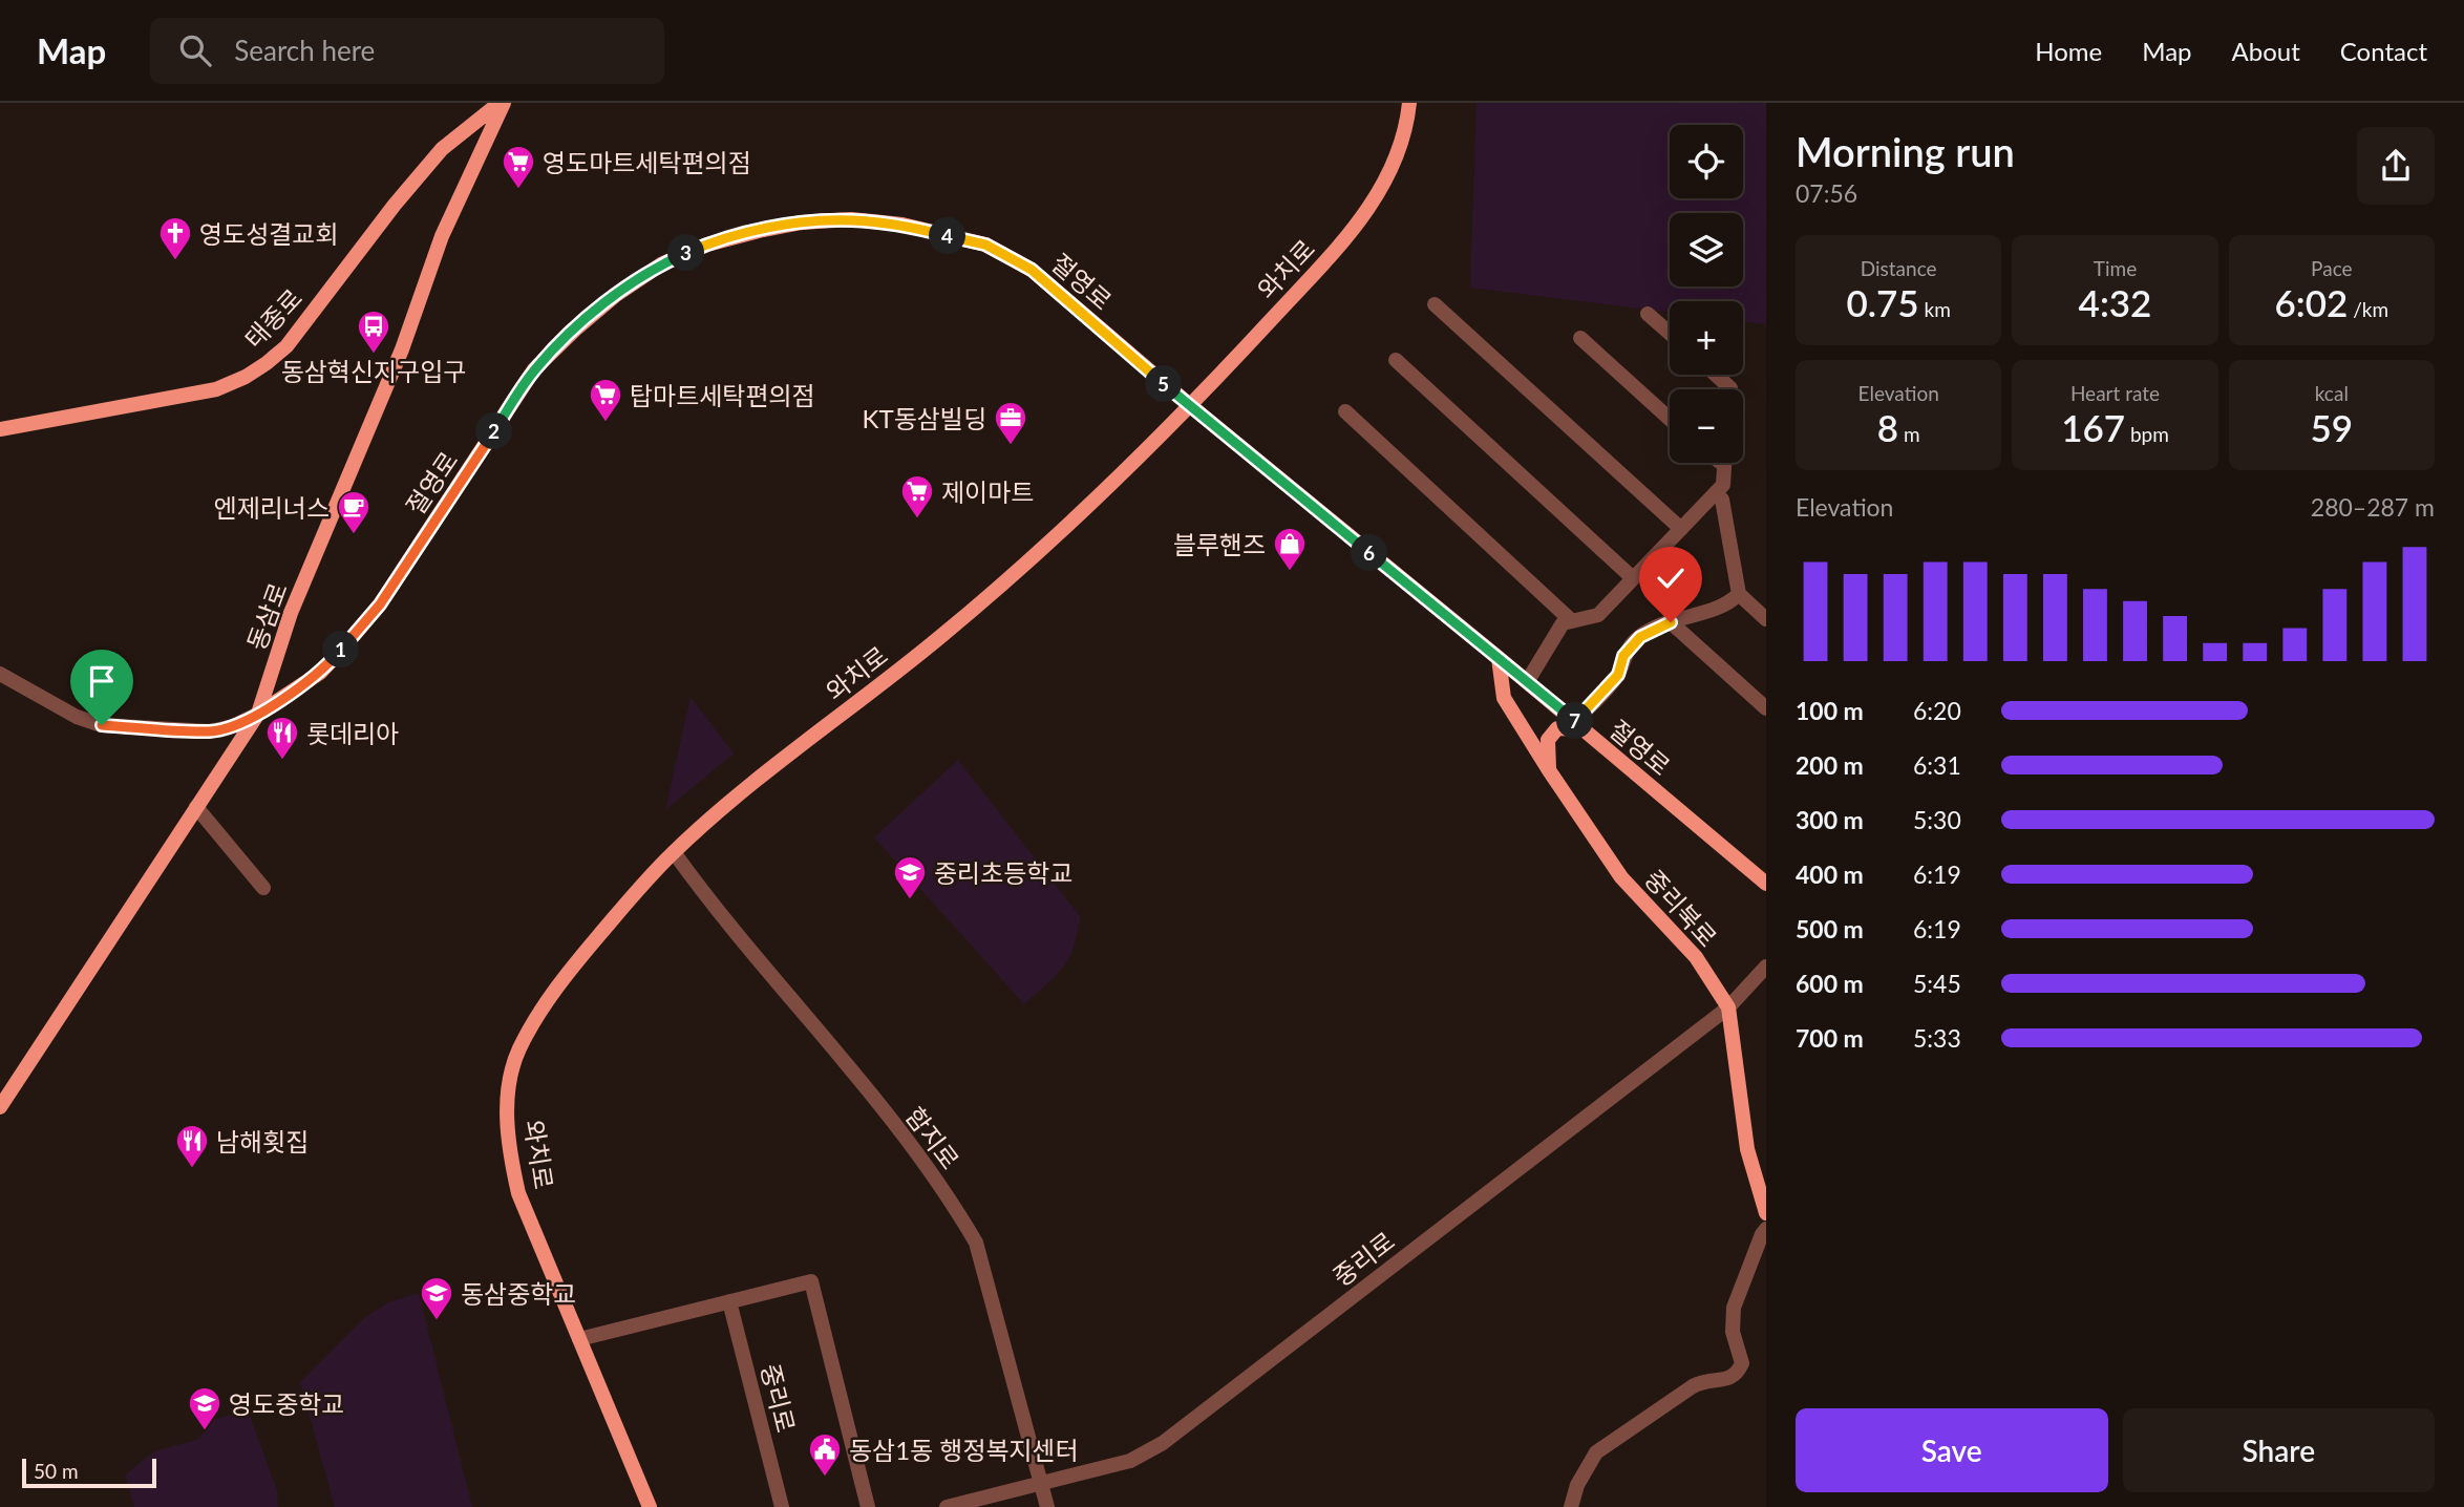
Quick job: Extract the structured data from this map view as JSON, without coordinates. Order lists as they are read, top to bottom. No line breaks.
{"streets":{"main road":["와치로","절영로","태종로","동삼로","중리북로"],"street":["함지로","중리로"]},"crossings":[["와치로","절영로"],["와치로","함지로"],["절영로","동삼로"],["절영로","중리북로"],["태종로","동삼로"],["중리북로","중리로"],["함지로","중리로"]],"places":{"supermarket":["영도마트세탁편의점","탑마트세탁편의점","제이마트"],"church":["영도성결교회"],"bus stop":["동삼혁신지구입구"],"office":["KT동삼빌딩"],"cafe":["엔제리너스"],"shop":["블루핸즈"],"restaurant":["롯데리아","남해횟집"],"school or university":["중리초등학교","동삼중학교","영도중학교"],"public building":["동삼1동 행정복지센터"]},"scale_bar":"50 m","page":{"header":"Map","search":"Search here","nav":["Home","Map","About","Contact"],"heading":["Morning run","07:56"],"map_buttons":["+","−"],"pins":["4","3","5","2","6","1","7"],"stats":[["Distance","0.75 km"],["Time","4:32"],["Pace","6:02 /km"],["Elevation","8 m"],["Heart rate","167 bpm"],["kcal","59"]],"chart":["Elevation","280–287 m"],"list":[{"name":"100 m","note":"6:20"},{"name":"200 m","note":"6:31"},{"name":"300 m","note":"5:30"},{"name":"400 m","note":"6:19"},{"name":"500 m","note":"6:19"},{"name":"600 m","note":"5:45"},{"name":"700 m","note":"5:33"}],"buttons":["Save","Share"],"scale":"50 m"}}
